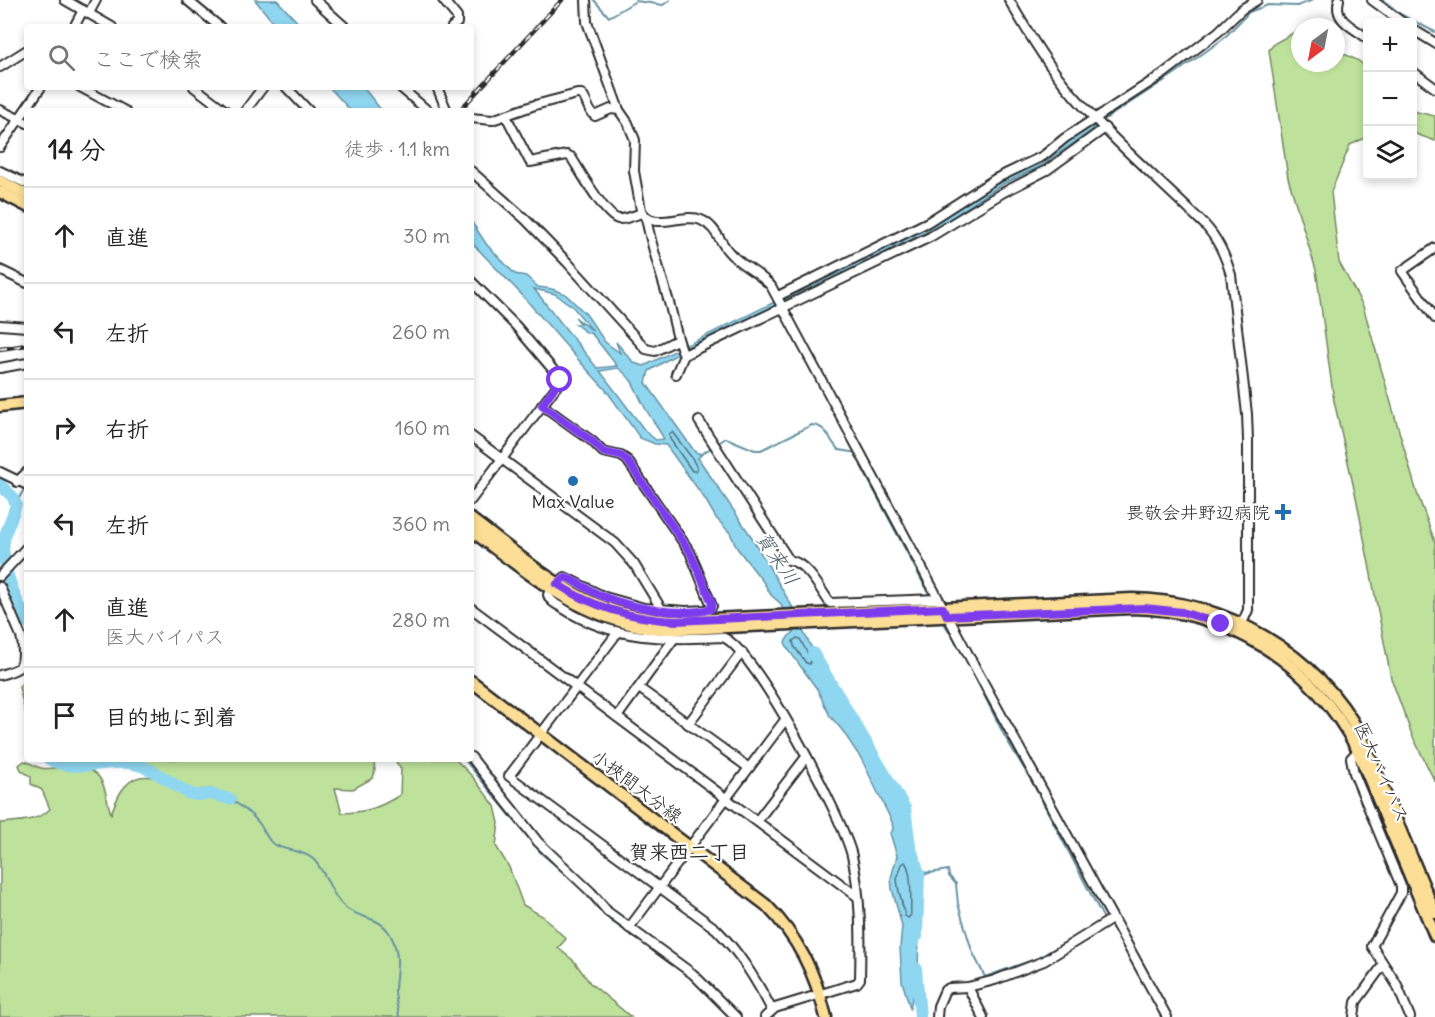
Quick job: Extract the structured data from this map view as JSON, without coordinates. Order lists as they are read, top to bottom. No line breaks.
{"streets":{"main road":["医大バイパス","小挾間大分線"]},"districts":["賀来西二丁目"],"water":["賀来川"],"places":{"other":["Max Value"],"health":["畏敬会井野辺病院"]},"north":"bottom left","page":{"map_buttons":["+","−"],"search":"ここで検索","heading":["14 分","徒歩 · 1.1 km"],"list":[["直進","30 m"],["左折","260 m"],["右折","160 m"],["左折","360 m"],["直進","医大バイパス","280 m"],"目的地に到着"]}}
